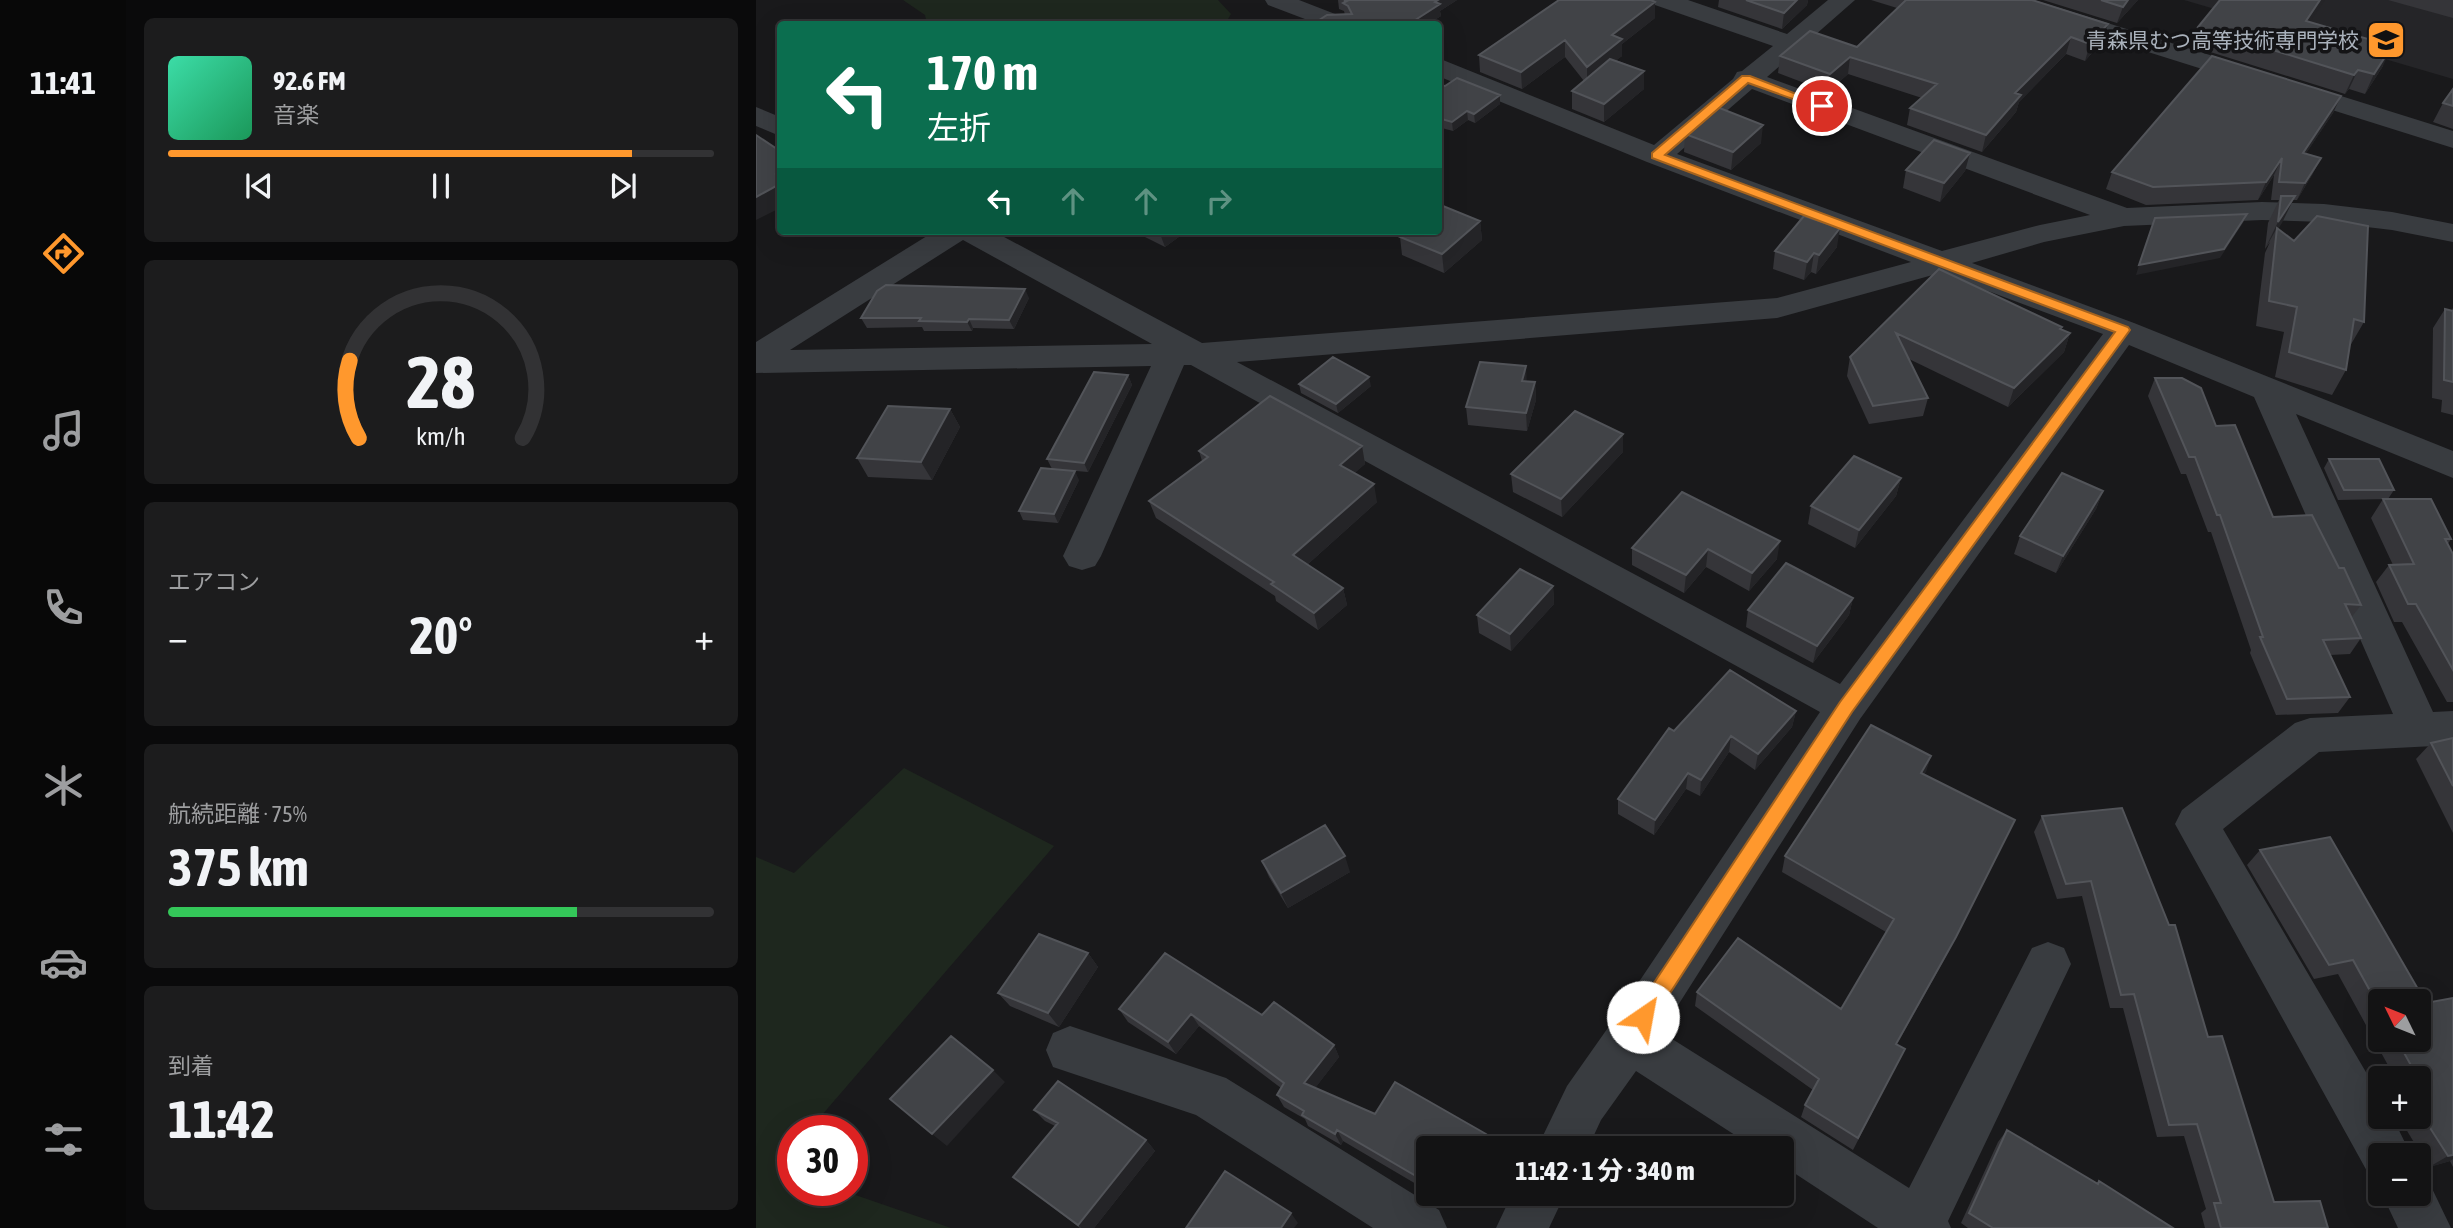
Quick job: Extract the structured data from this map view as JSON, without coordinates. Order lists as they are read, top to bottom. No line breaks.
{"places":{"school or university":["青森県むつ高等技術専門学校"]},"north":"top left","page":{"tabs":"11:41","turn":["170 m","左折"],"song":["92.6 FM","音楽"],"tile":["エアコン",["航続距離 · 75%","375 km"],["到着","11:42"]],"heat":["−","20°","+"],"map_buttons":["+","−"],"limit":"30","trip":"11:42 · 1 分 · 340 m","gauge":["28","km/h"]}}
